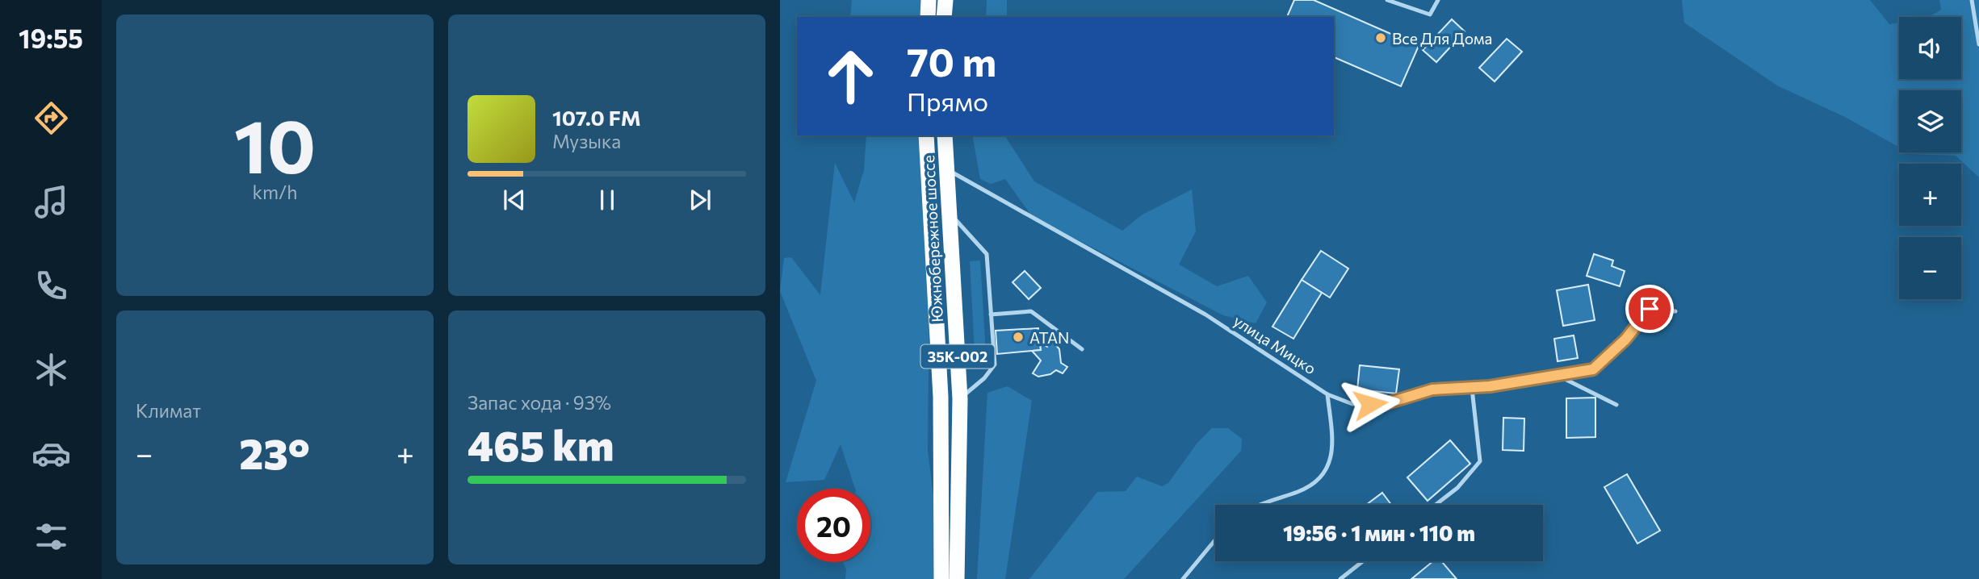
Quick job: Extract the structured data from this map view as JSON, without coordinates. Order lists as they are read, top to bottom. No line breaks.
{"streets":{"highway":["Южнобережное шоссе","35К-002"],"lane":["улица Мицко"]},"crossings":[["Южнобережное шоссе","улица Мицко"]],"places":["Все Для Дома","ATAN"],"page":{"tabs":"19:55","tile":[["10","km/h"],"Климат",["Запас хода · 93%","465 km"]],"map_buttons":["+","−"],"turn":["70 m","Прямо"],"song":["107.0 FM","Музыка"],"heat":["−","23°","+"],"limit":"20","trip":"19:56 · 1 мин · 110 m"}}
